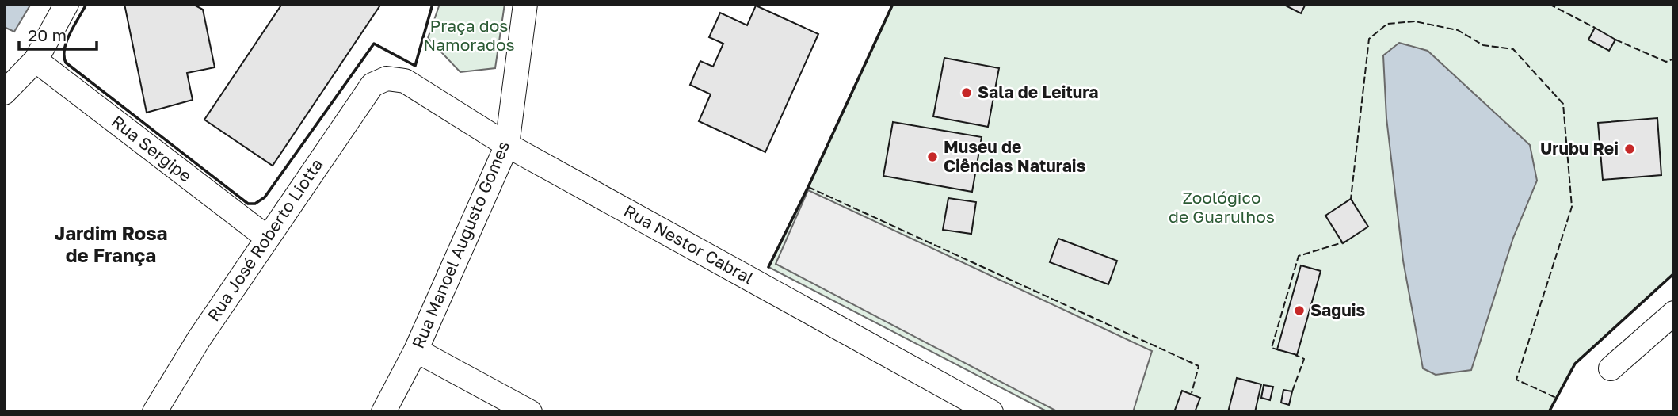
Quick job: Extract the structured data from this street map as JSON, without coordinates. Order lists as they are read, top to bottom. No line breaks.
{"streets":{"street":["Rua Sergipe","Rua José Roberto Liotta","Rua Manoel Augusto Gomes","Rua Nestor Cabral"]},"crossings":[["Rua Sergipe","Rua José Roberto Liotta"],["Rua José Roberto Liotta","Rua Nestor Cabral"],["Rua Manoel Augusto Gomes","Rua Nestor Cabral"]],"districts":["Jardim Rosa de França"],"parks":["Praça dos Namorados","Zoológico de Guarulhos"],"places":["Sala de Leitura","Urubu Rei","Museu de Ciências Naturais","Saguis"],"scale_bar":"20 m"}
